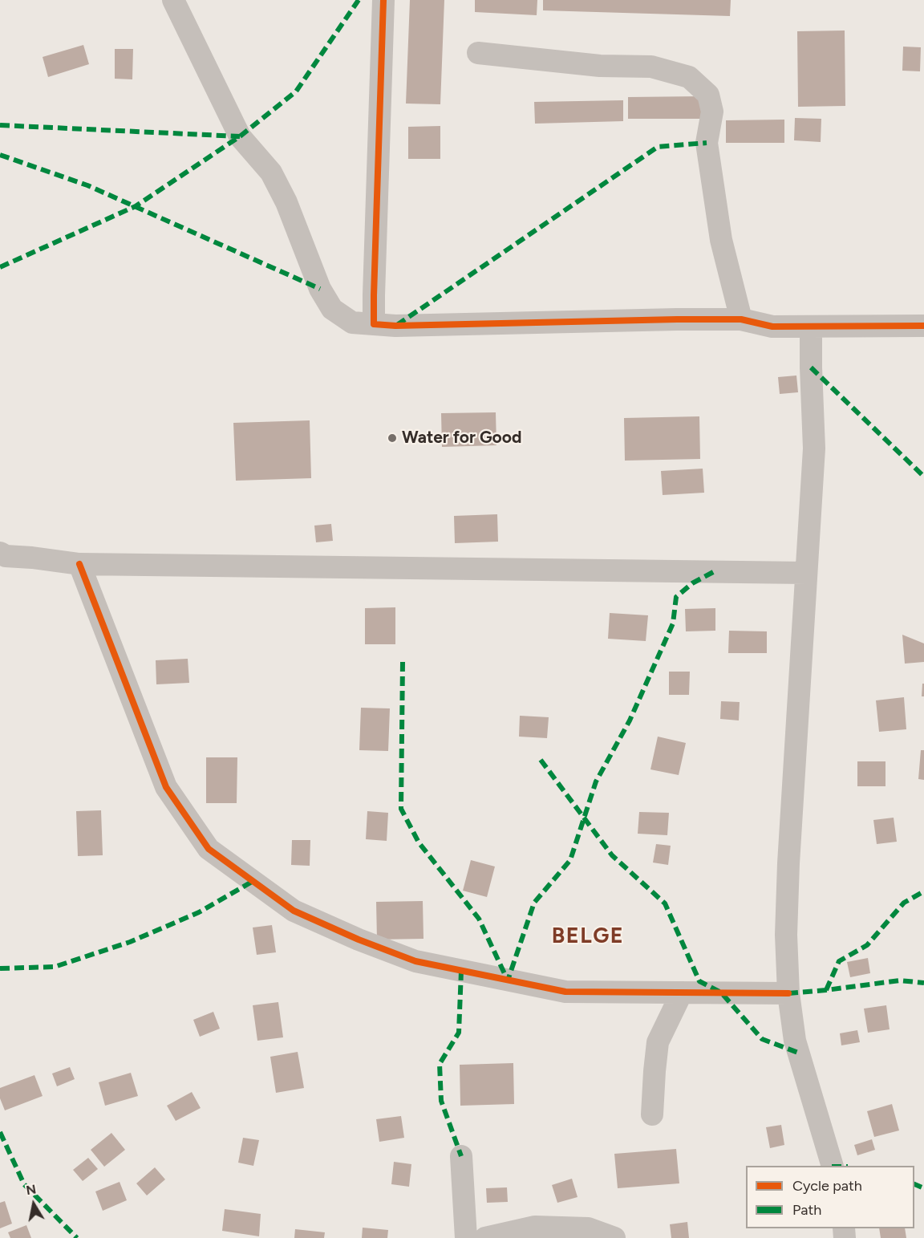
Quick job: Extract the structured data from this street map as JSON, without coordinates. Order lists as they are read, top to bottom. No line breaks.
{"districts":["BELGE"],"places":["Water for Good"],"legend":["Cycle path","Path"],"north":"top"}
